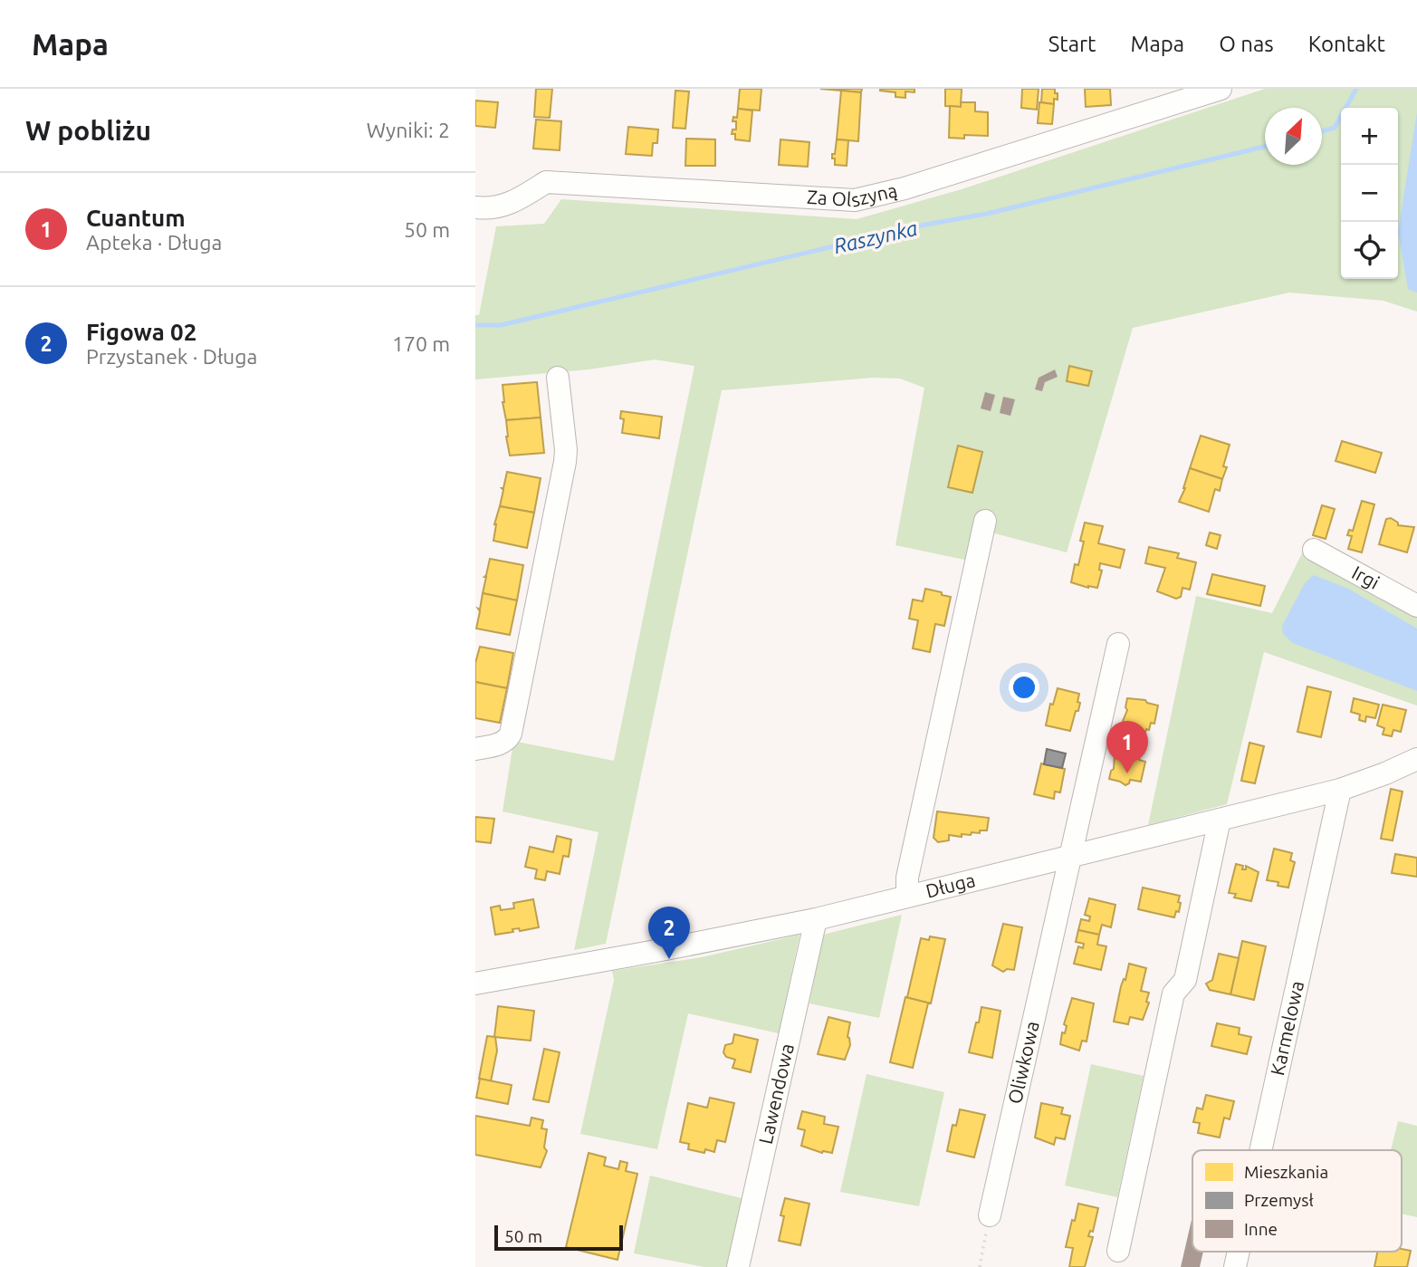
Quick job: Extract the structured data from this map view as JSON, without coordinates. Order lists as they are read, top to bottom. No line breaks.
{"streets":{"street":["Za Olszyną","Irgi","Długa","Karmelowa","Oliwkowa","Lawendowa"]},"crossings":[["Długa","Karmelowa"],["Długa","Oliwkowa"],["Długa","Lawendowa"]],"water":["Raszynka"],"legend":["Mieszkania","Przemysł","Inne"],"scale_bar":"50 m","north":"top right","page":{"header":"Mapa","nav":["Start","Mapa","O nas","Kontakt"],"heading":["W pobliżu","Wyniki: 2"],"map_buttons":["+","−"],"list":[{"mark":"1","name":"Cuantum","note":"Apteka · Długa","value":"50 m"},{"mark":"2","name":"Figowa 02","note":"Przystanek · Długa","value":"170 m"}],"pins":["1","2"],"scale":"50 m"}}
